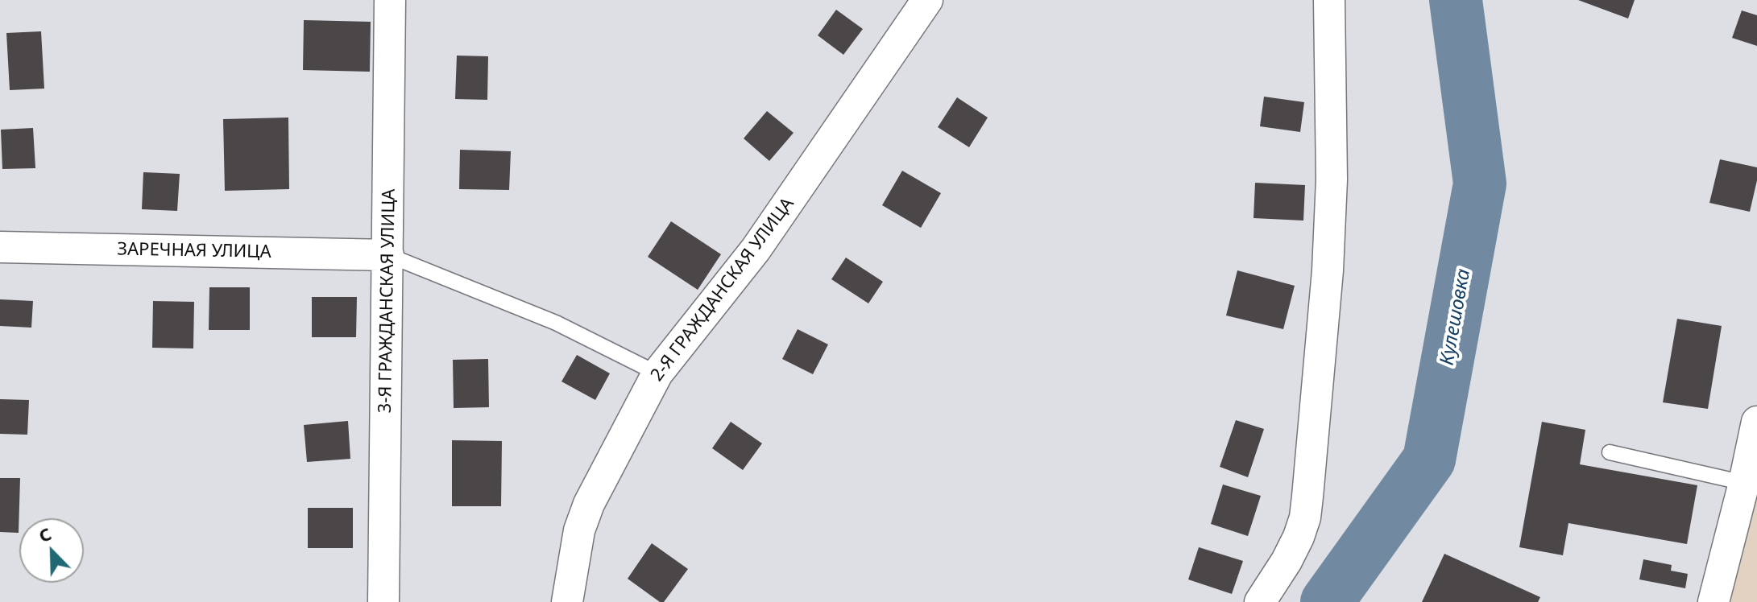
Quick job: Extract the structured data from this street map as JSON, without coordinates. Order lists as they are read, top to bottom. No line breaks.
{"streets":{"street":["ЗАРЕЧНАЯ УЛИЦА","2-Я ГРАЖДАНСКАЯ УЛИЦА","3-Я ГРАЖДАНСКАЯ УЛИЦА"]},"crossings":[["ЗАРЕЧНАЯ УЛИЦА","3-Я ГРАЖДАНСКАЯ УЛИЦА"]],"water":["Кулешовка"],"north":"top left"}
